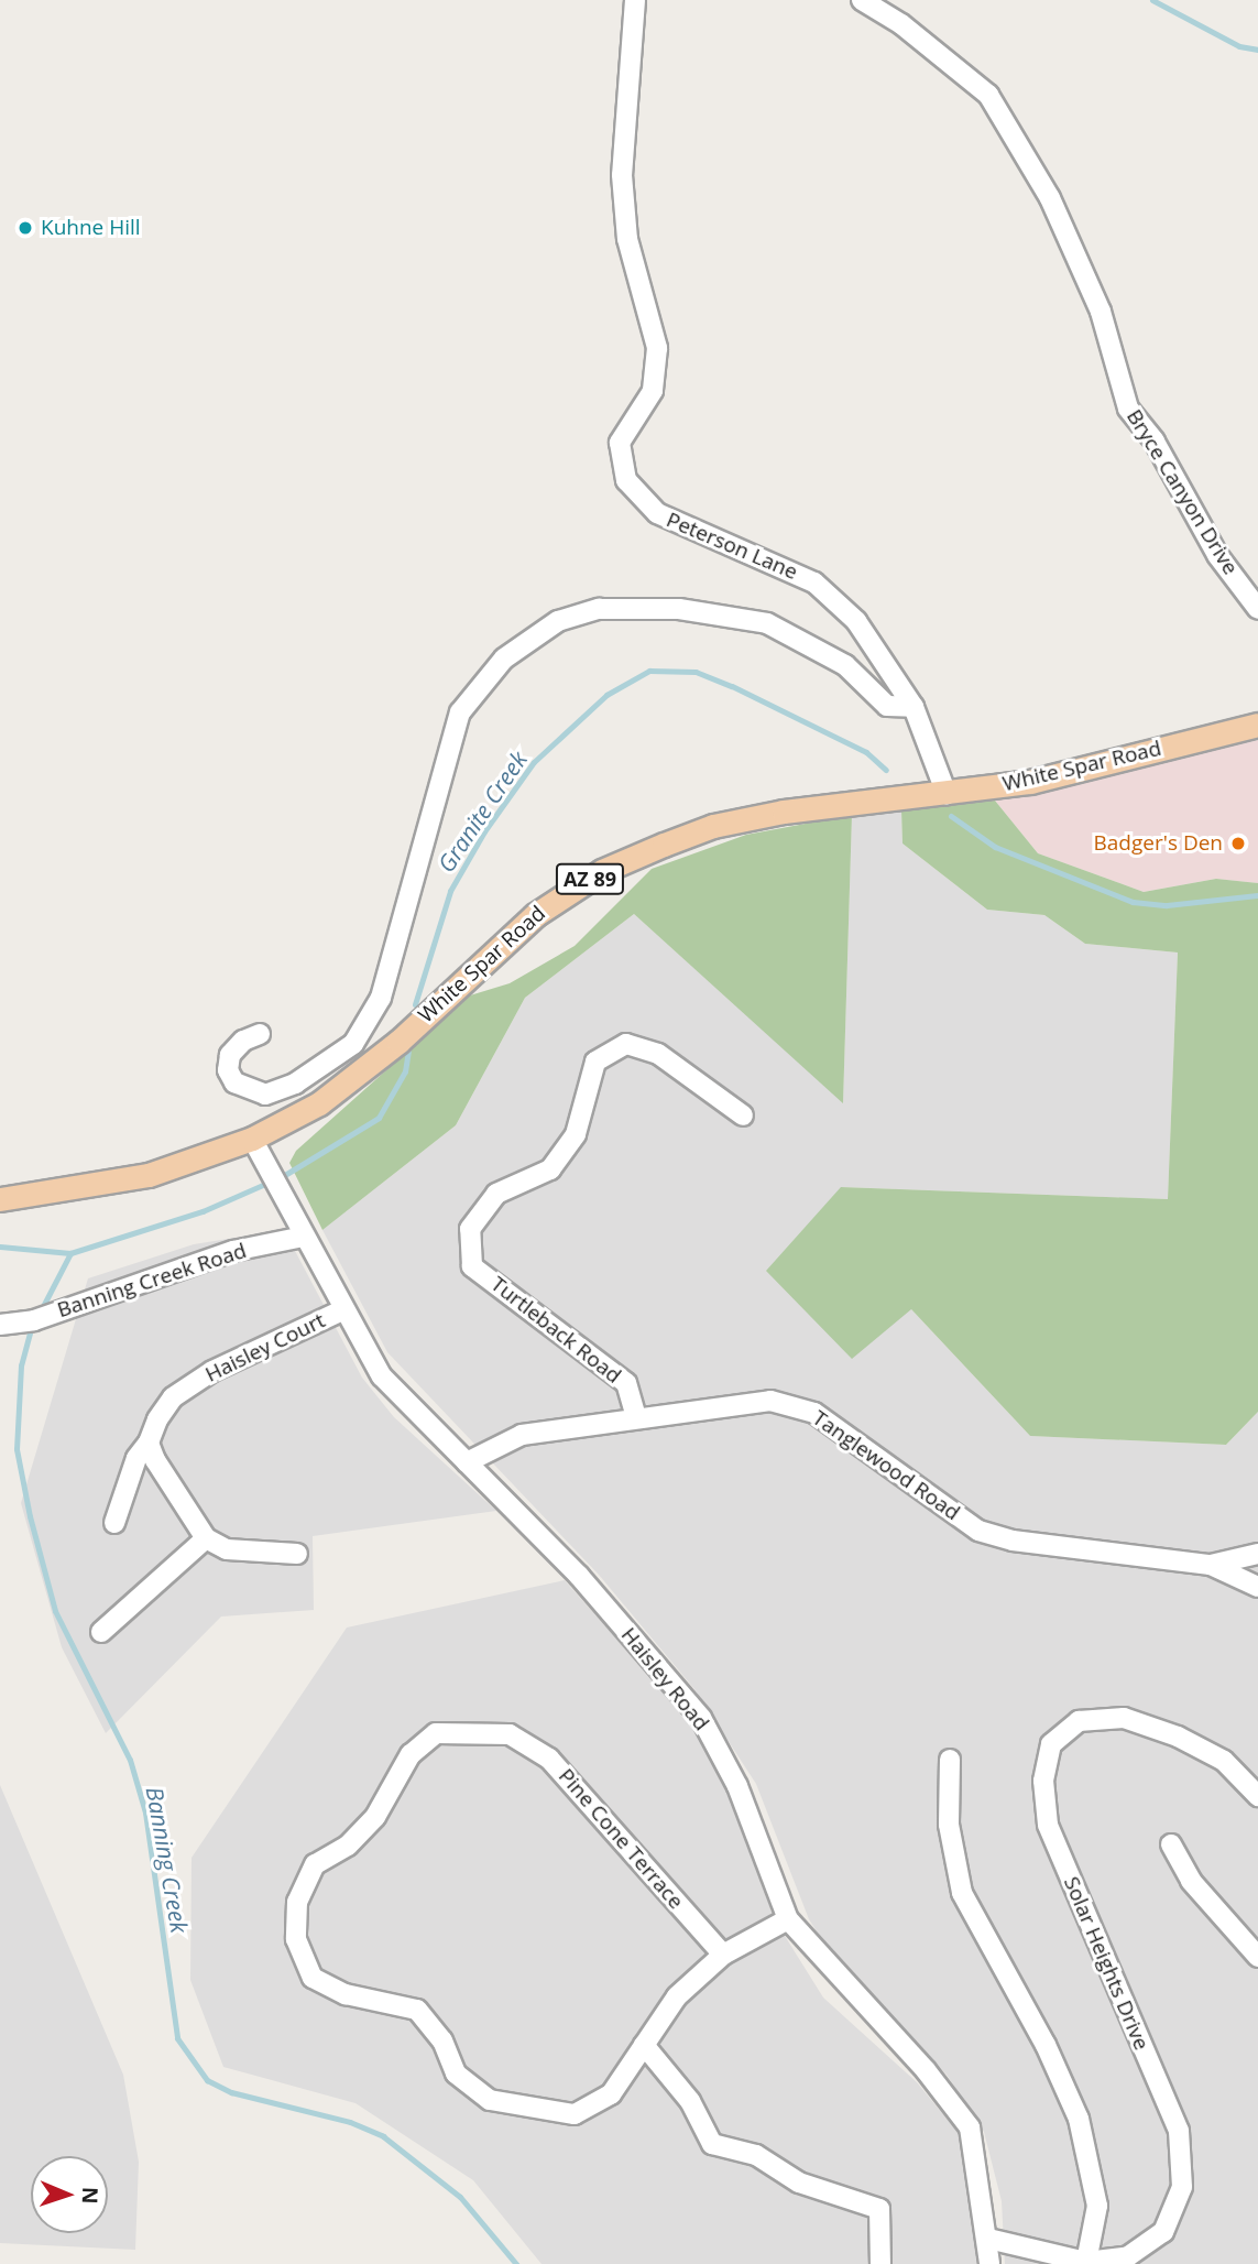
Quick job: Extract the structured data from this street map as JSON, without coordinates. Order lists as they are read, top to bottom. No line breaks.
{"streets":{"main road":["White Spar Road","AZ 89"],"street":["Bryce Canyon Drive","Peterson Lane","Banning Creek Road","Turtleback Road","Haisley Court","Tanglewood Road","Haisley Road","Pine Cone Terrace","Solar Heights Drive"]},"crossings":[["Peterson Lane","White Spar Road"],["White Spar Road","Haisley Road"],["Banning Creek Road","Haisley Road"],["Turtleback Road","Tanglewood Road"],["Haisley Court","Haisley Road"],["Tanglewood Road","Haisley Road"],["Haisley Road","Solar Heights Drive"]],"water":["Granite Creek","Banning Creek"],"places":["Kuhne Hill","Badger's Den"],"north":"right"}
